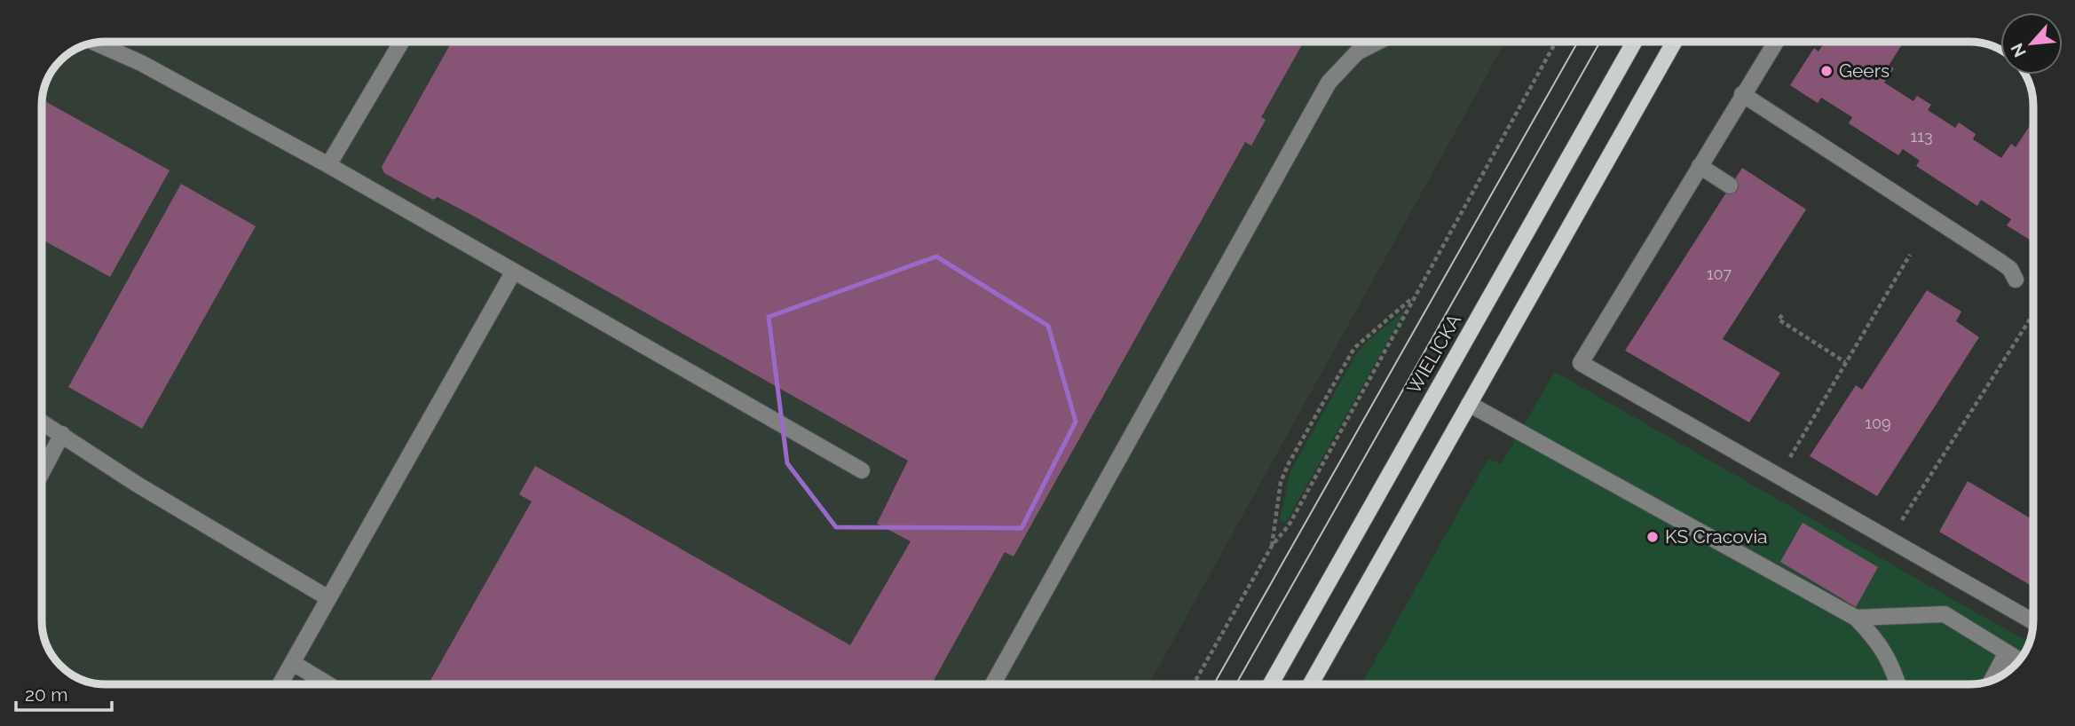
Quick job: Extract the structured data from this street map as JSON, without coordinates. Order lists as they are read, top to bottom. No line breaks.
{"streets":{"main road":["WIELICKA"]},"places":["Geers","KS Cracovia"],"house_numbers":["113","107","109"],"scale_bar":"20 m","north":"bottom left"}
